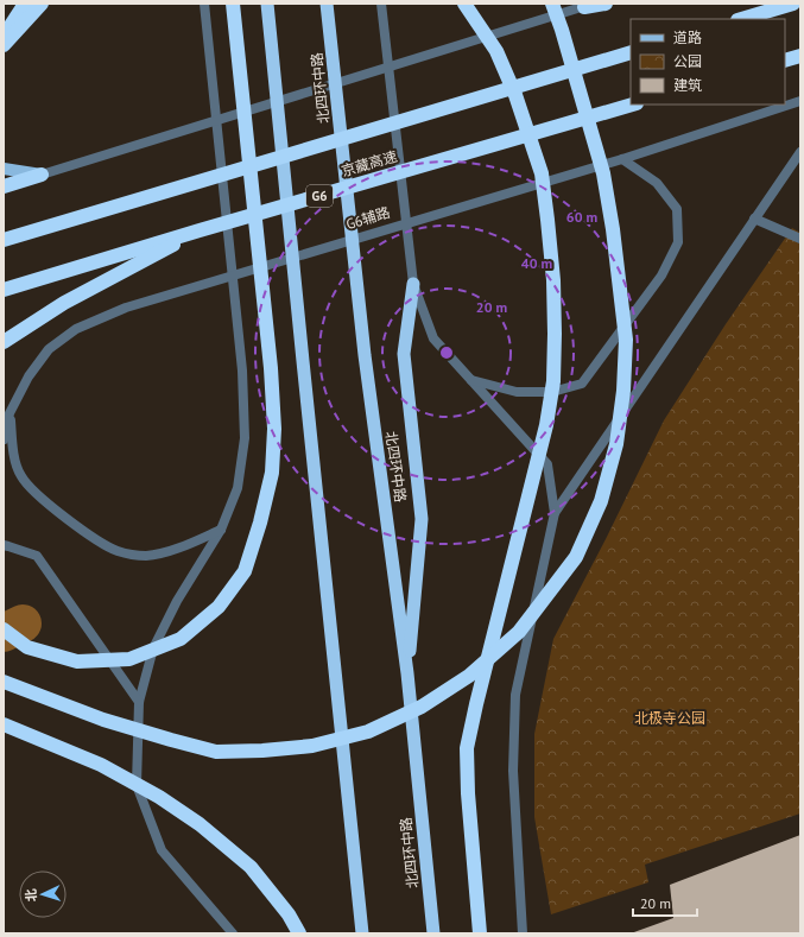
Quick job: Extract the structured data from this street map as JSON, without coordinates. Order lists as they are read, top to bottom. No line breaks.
{"streets":{"highway":["北四环中路","京藏高速","G6"],"street":["G6辅路"]},"parks":["北极寺公园"],"legend":["道路","公园","建筑"],"scale_bar":"20 m","north":"left","rings":["60 m","40 m","20 m"]}
